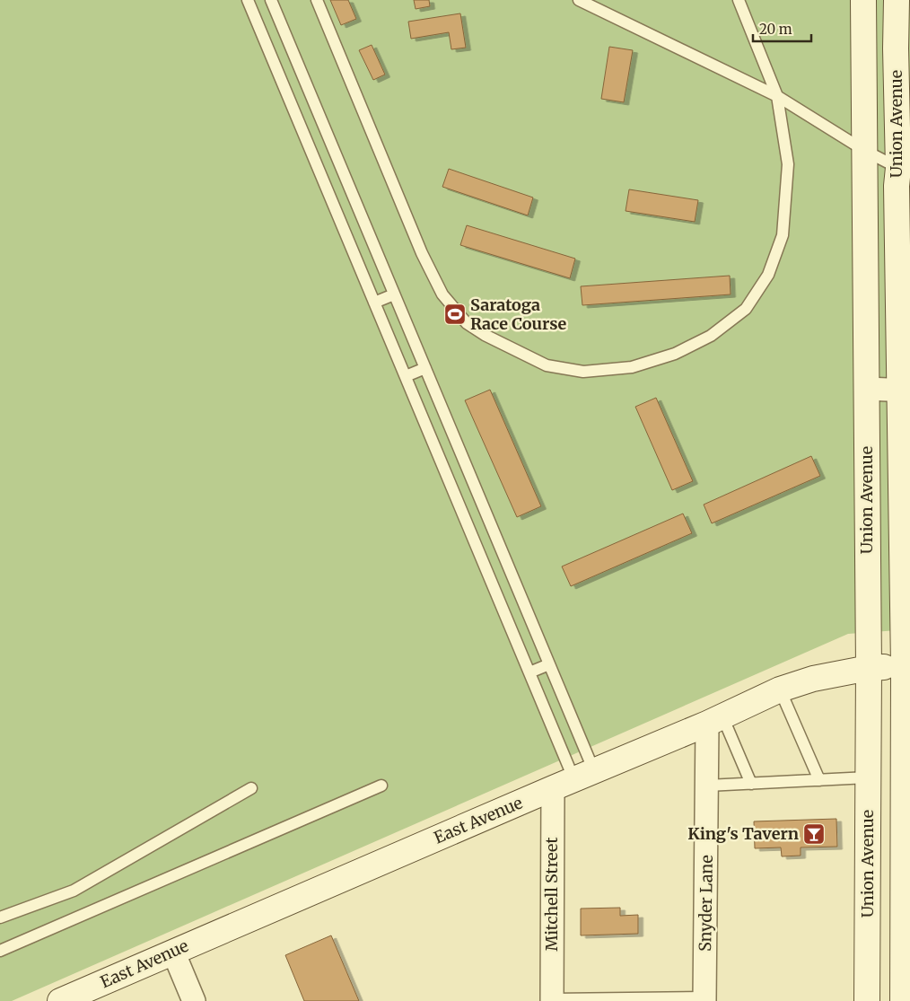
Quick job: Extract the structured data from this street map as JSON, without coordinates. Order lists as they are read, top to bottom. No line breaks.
{"streets":{"main road":["Union Avenue","East Avenue"],"street":["Mitchell Street","Snyder Lane"]},"crossings":[["Union Avenue","East Avenue"],["East Avenue","Mitchell Street"],["East Avenue","Snyder Lane"]],"places":{"sports":["Saratoga Race Course"],"bar":["King's Tavern"]},"scale_bar":"20 m"}
